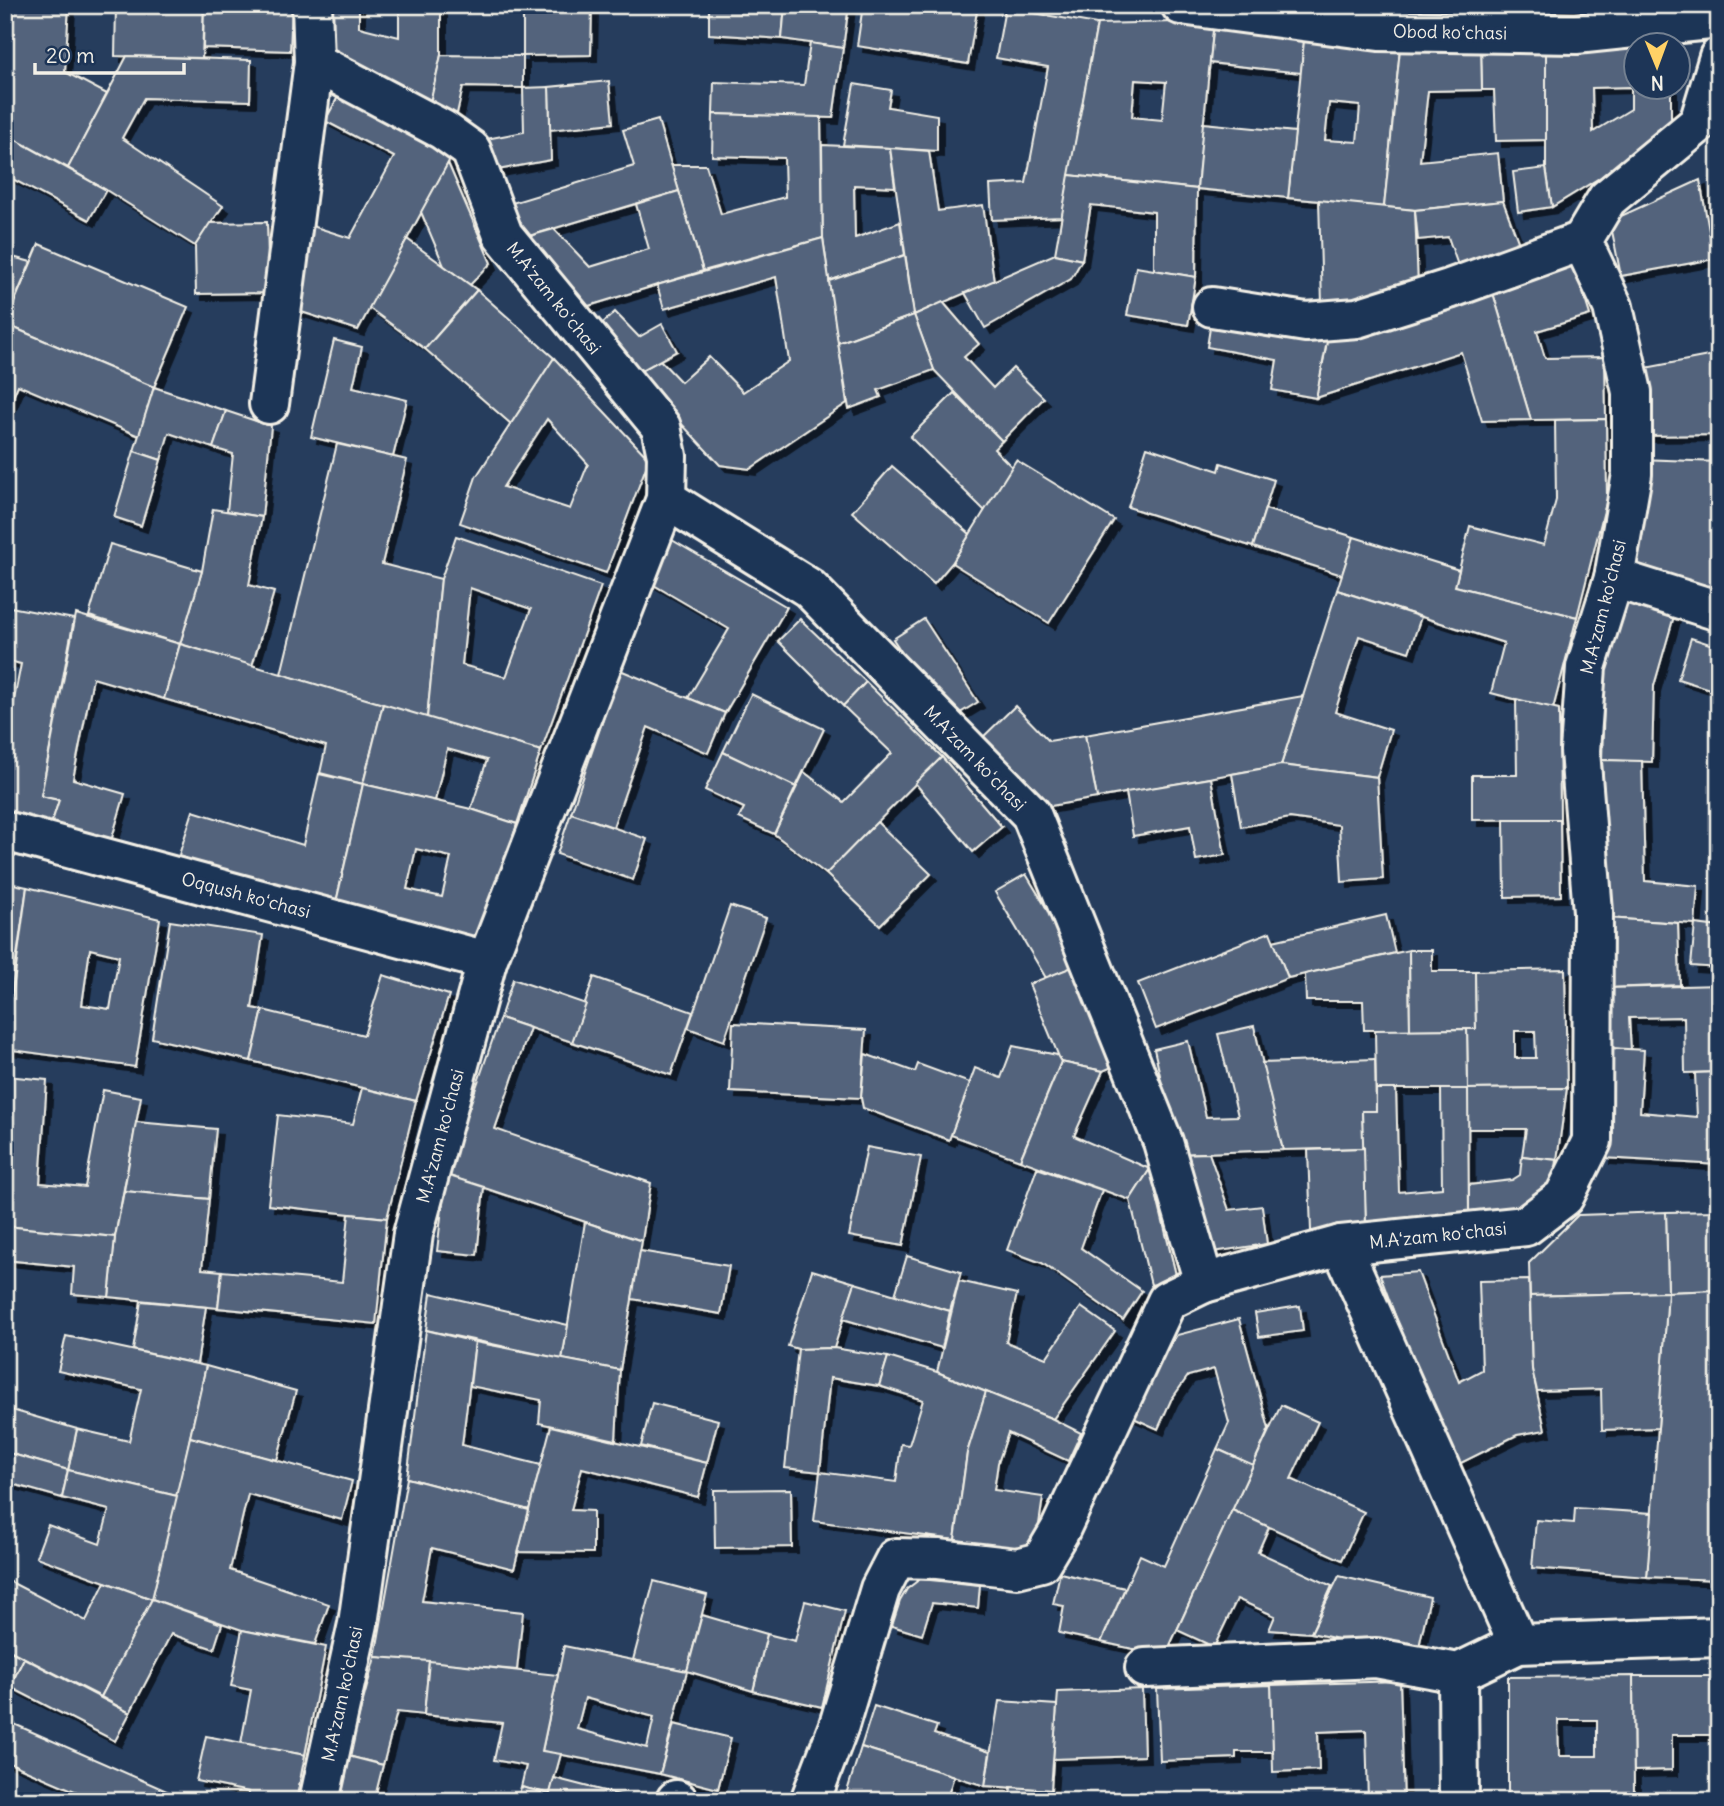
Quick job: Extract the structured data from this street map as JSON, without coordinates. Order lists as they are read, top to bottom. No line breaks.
{"streets":{"street":["Obod koʻchasi","M.Aʻzam koʻchasi","Oqqush koʻchasi"]},"crossings":[["M.Aʻzam koʻchasi","Oqqush koʻchasi"]],"scale_bar":"20 m","north":"bottom"}
